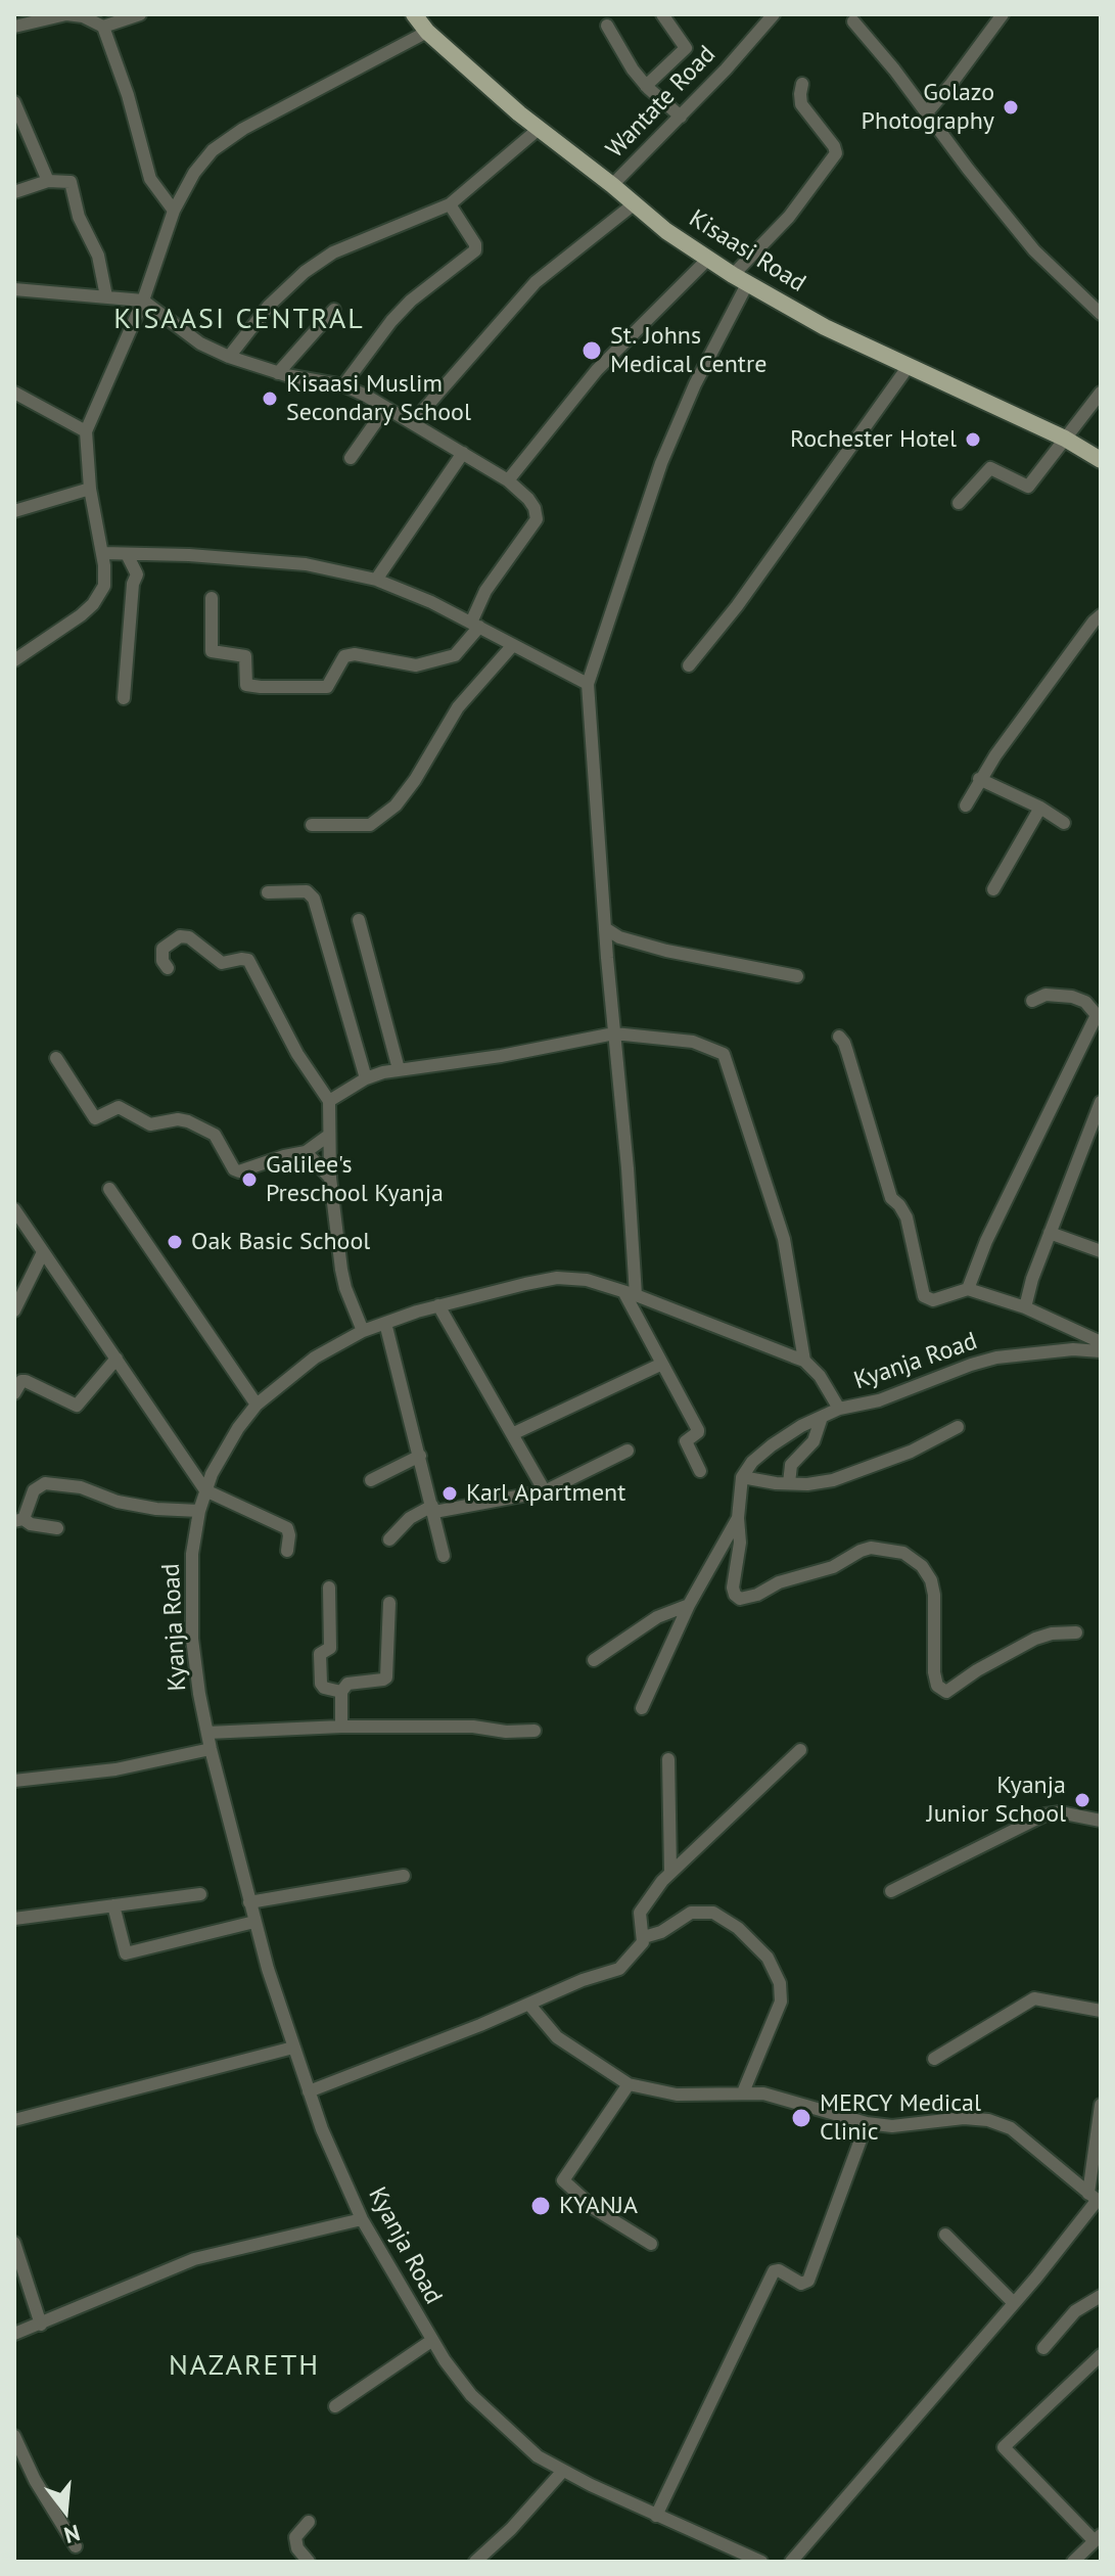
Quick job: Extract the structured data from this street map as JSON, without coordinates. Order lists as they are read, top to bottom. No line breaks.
{"streets":{"main road":["Kisaasi Road"],"street":["Wantate Road","Kyanja Road"]},"crossings":[["Wantate Road","Kisaasi Road"]],"districts":["KISAASI CENTRAL","NAZARETH"],"places":["Golazo Photography","St. Johns Medical Centre","Kisaasi Muslim Secondary School","Rochester Hotel","Galilee's Preschool Kyanja","Oak Basic School","Karl Apartment","Kyanja Junior School","MERCY Medical Clinic","KYANJA"],"north":"bottom"}
